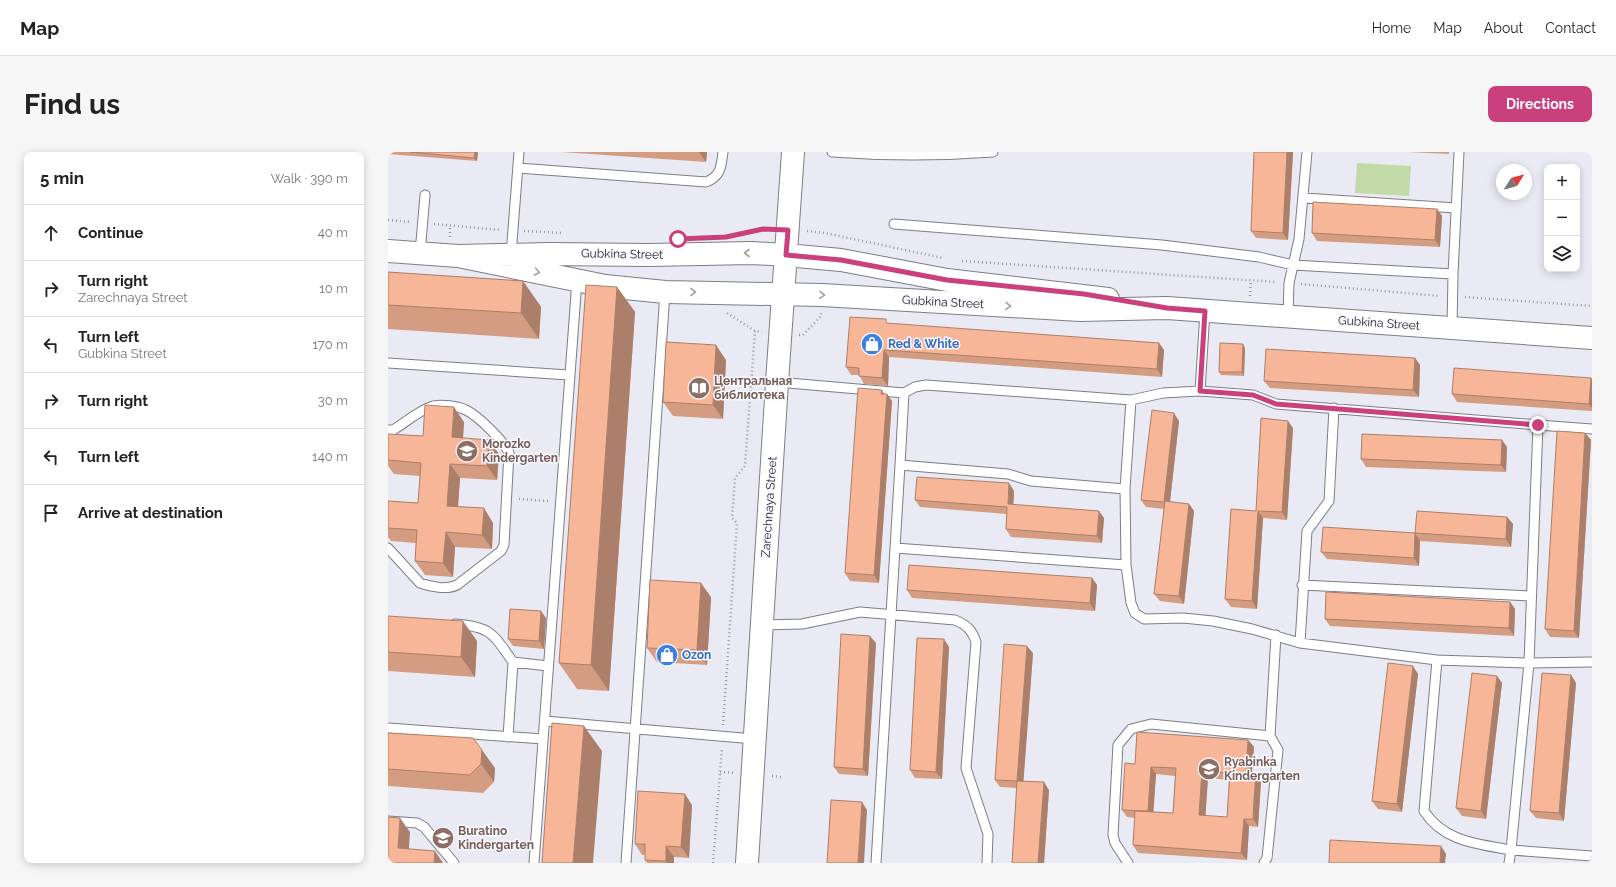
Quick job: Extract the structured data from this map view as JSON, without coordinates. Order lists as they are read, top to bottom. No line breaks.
{"streets":{"main road":["Gubkina Street","Zarechnaya Street"]},"crossings":[["Gubkina Street","Zarechnaya Street"]],"places":{"shop":["Red & White","Ozon"],"library":["Центральная библиотека"],"school or university":["Morozko Kindergarten","Ryabinka Kindergarten","Buratino Kindergarten"]},"north":"top right","page":{"header":"Map","nav":["Home","Map","About","Contact"],"buttons":"Directions","title":"Find us","heading":["5 min","Walk · 390 m"],"map_buttons":["+","−"],"list":[["Continue","40 m"],["Turn right","Zarechnaya Street","10 m"],["Turn left","Gubkina Street","170 m"],["Turn right","30 m"],["Turn left","140 m"],"Arrive at destination"]}}
